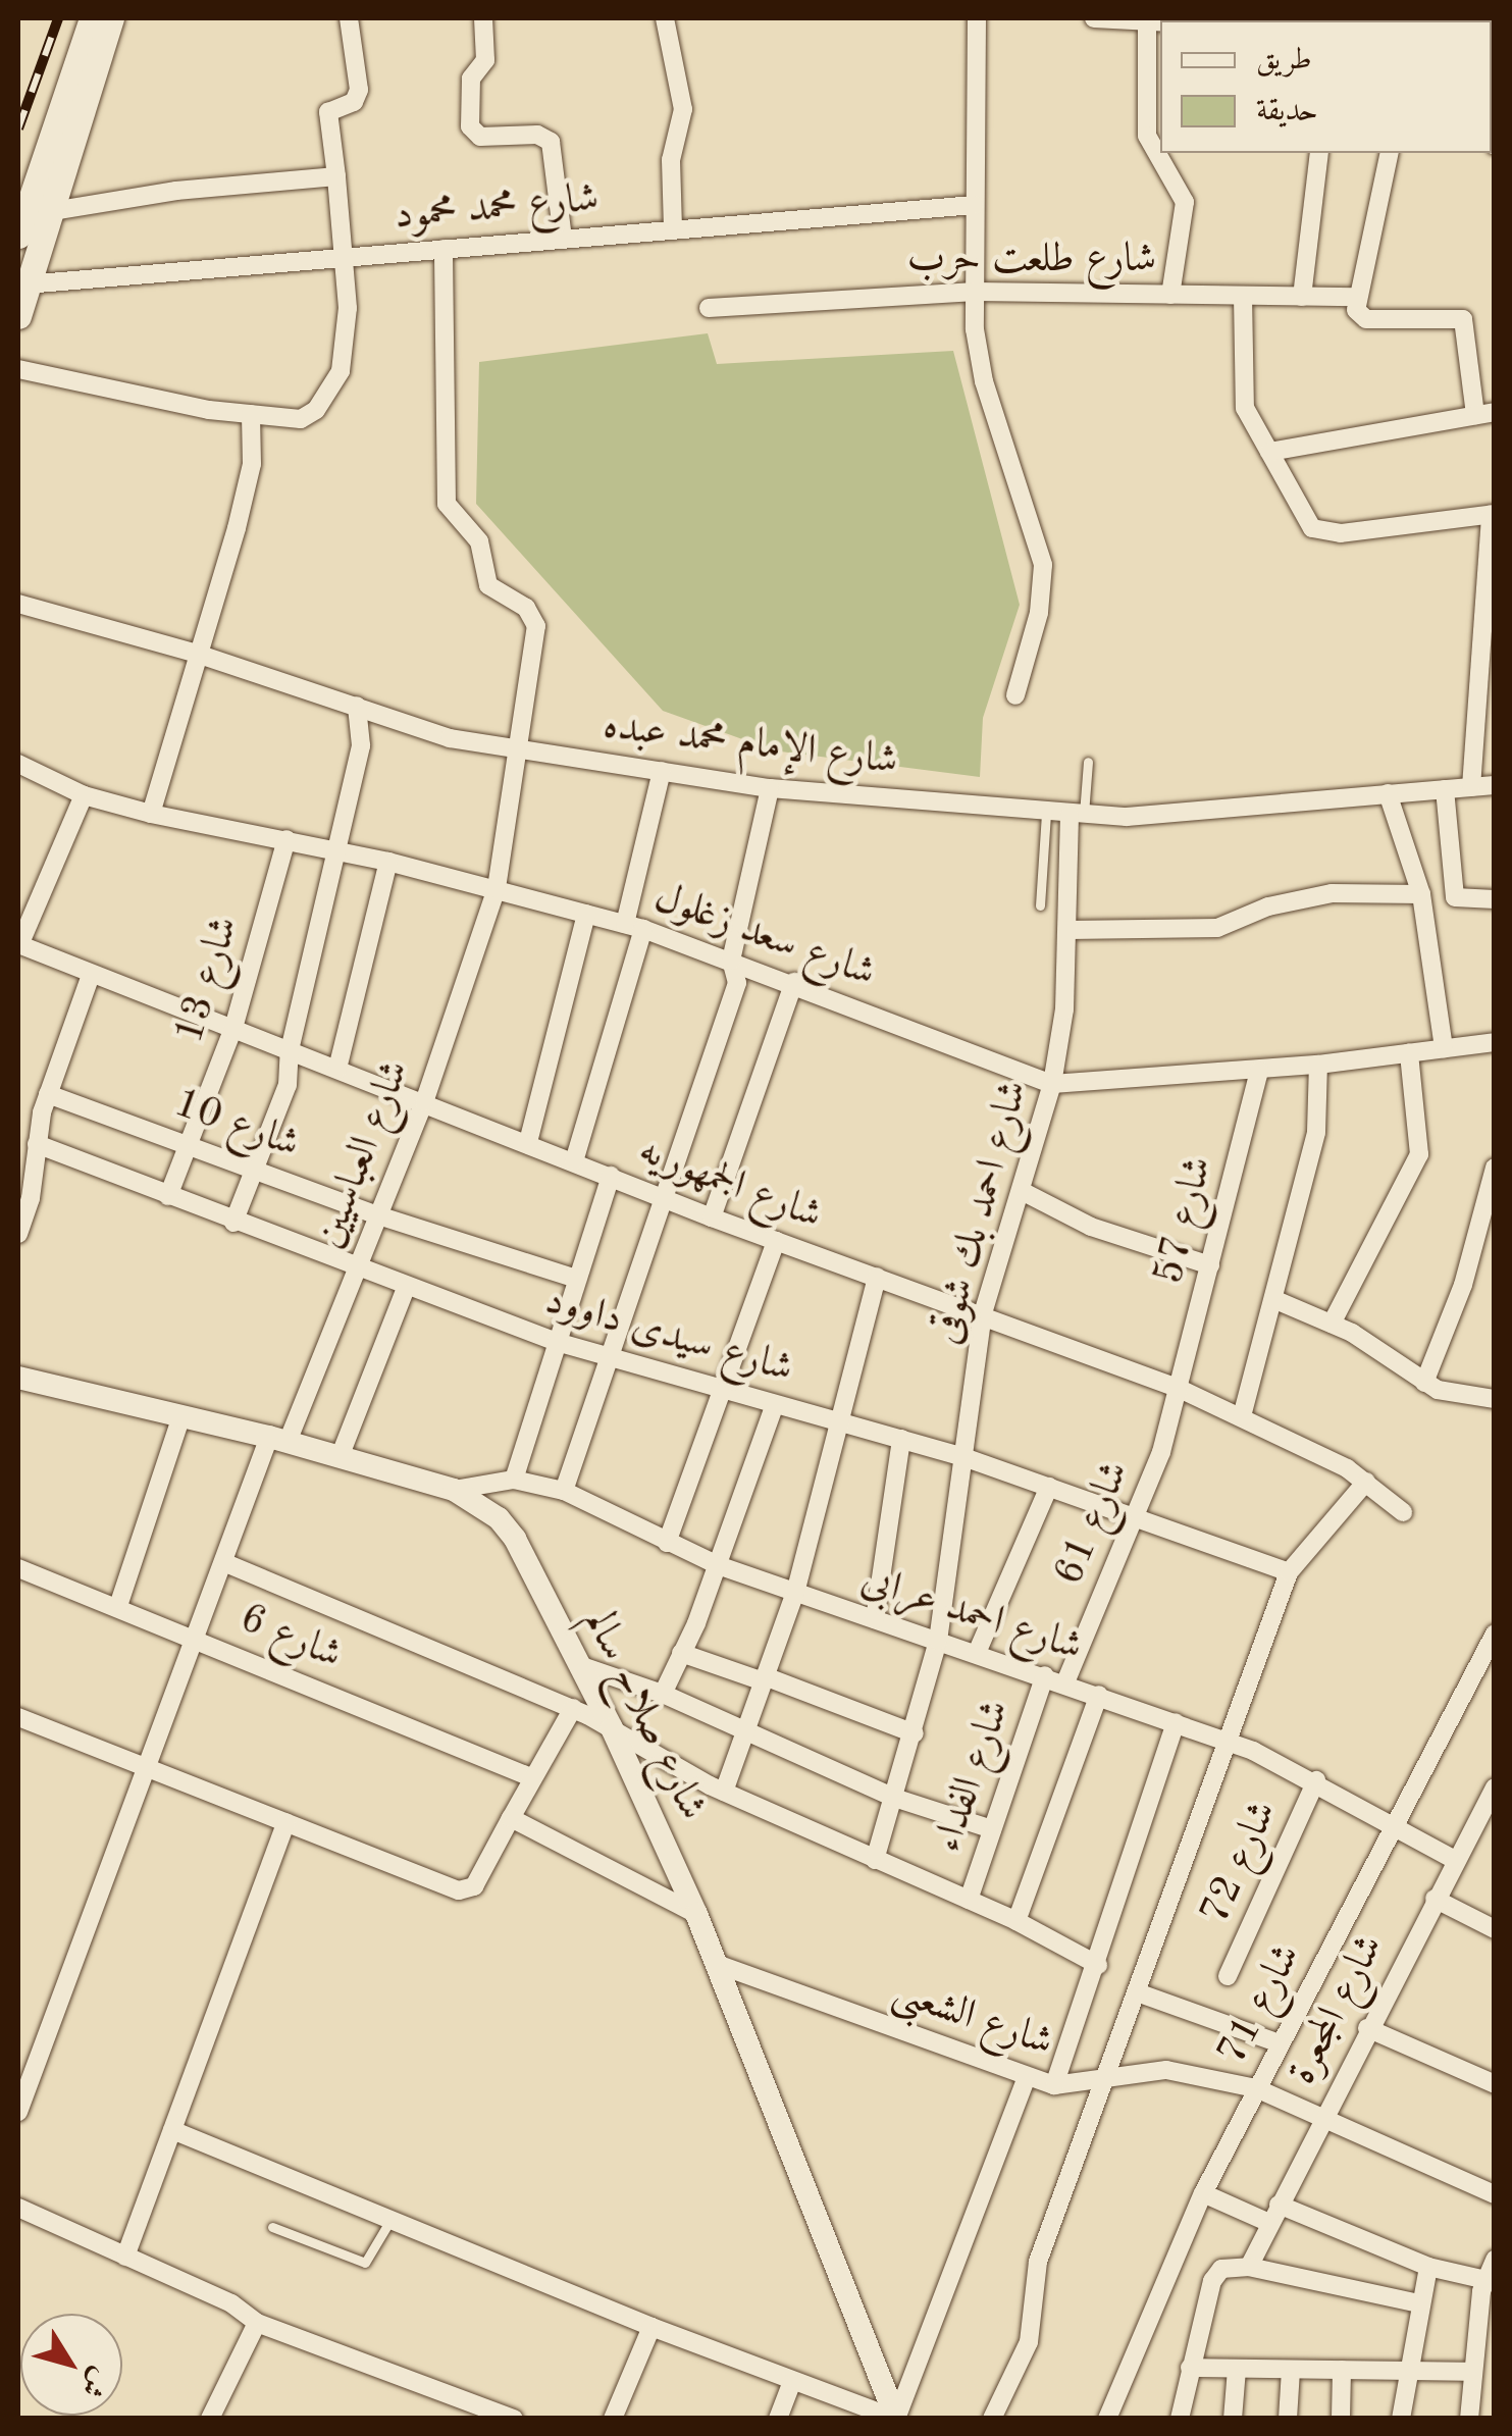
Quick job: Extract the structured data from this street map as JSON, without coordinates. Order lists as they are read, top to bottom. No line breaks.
{"streets":{"street":["شارع محمد محمود","شارع طلعت حرب","شارع الإمام محمد عبده","شارع سعد زغلول","شارع 13","شارع 10","شارع العباسيين","شارع الجمهوريه","شارع احمد بك شوقى","شارع 57","شارع سيدى داوود","شارع 61","شارع احمد عرابى","شارع 6","شارع صلاح سالم","شارع الفداء","شارع 72","شارع 71","شارع المجعرة","شارع الشعبى"]},"crossings":[["شارع محمد محمود","شارع العباسيين"],["شارع الإمام محمد عبده","شارع العباسيين"],["شارع الإمام محمد عبده","شارع احمد بك شوقى"],["شارع سعد زغلول","شارع 13"],["شارع سعد زغلول","شارع العباسيين"],["شارع سعد زغلول","شارع احمد بك شوقى"],["شارع سعد زغلول","شارع 57"],["شارع 13","شارع 10"],["شارع 13","شارع الجمهوريه"],["شارع 13","شارع سيدى داوود"],["شارع 10","شارع العباسيين"],["شارع العباسيين","شارع الجمهوريه"],["شارع العباسيين","شارع سيدى داوود"],["شارع العباسيين","شارع 6"],["شارع العباسيين","شارع صلاح سالم"],["شارع الجمهوريه","شارع احمد بك شوقى"],["شارع الجمهوريه","شارع 57"],["شارع الجمهوريه","شارع 61"],["شارع احمد بك شوقى","شارع سيدى داوود"],["شارع احمد بك شوقى","شارع احمد عرابى"],["شارع 57","شارع 61"],["شارع سيدى داوود","شارع 61"],["شارع 61","شارع احمد عرابى"],["شارع احمد عرابى","شارع صلاح سالم"],["شارع احمد عرابى","شارع الفداء"],["شارع احمد عرابى","شارع 72"],["شارع احمد عرابى","شارع 71"],["شارع احمد عرابى","شارع المجعرة"],["شارع صلاح سالم","شارع الشعبى"],["شارع 71","شارع الشعبى"],["شارع المجعرة","شارع الشعبى"]],"legend":["طريق","حديقة"],"north":"bottom right"}
